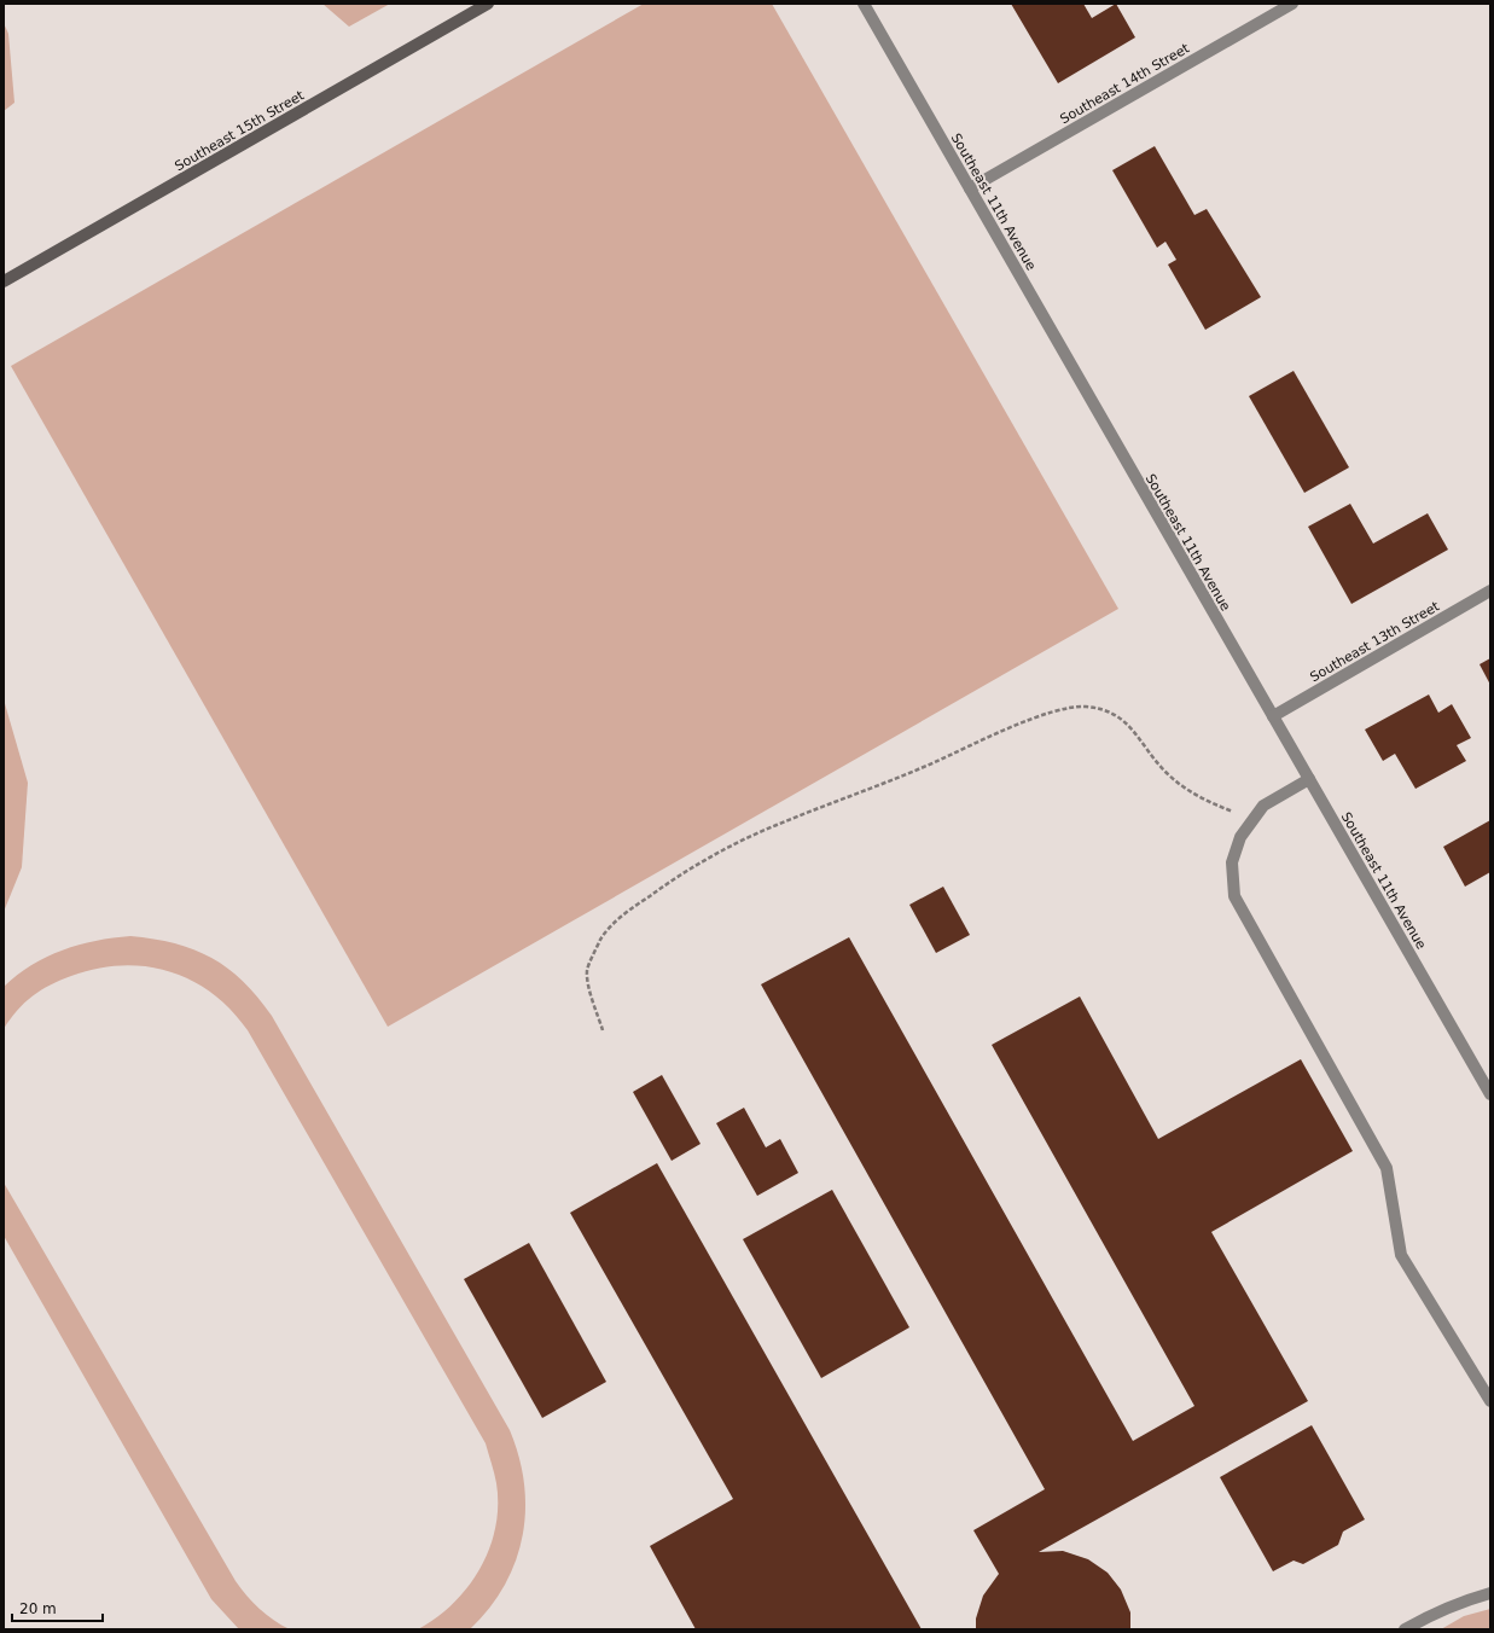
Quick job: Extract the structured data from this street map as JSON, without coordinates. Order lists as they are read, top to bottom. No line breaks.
{"streets":{"street":["Southeast 14th Street","Southeast 15th Street","Southeast 11th Avenue","Southeast 13th Street"]},"crossings":[["Southeast 14th Street","Southeast 11th Avenue"],["Southeast 11th Avenue","Southeast 13th Street"]],"scale_bar":"20 m"}
